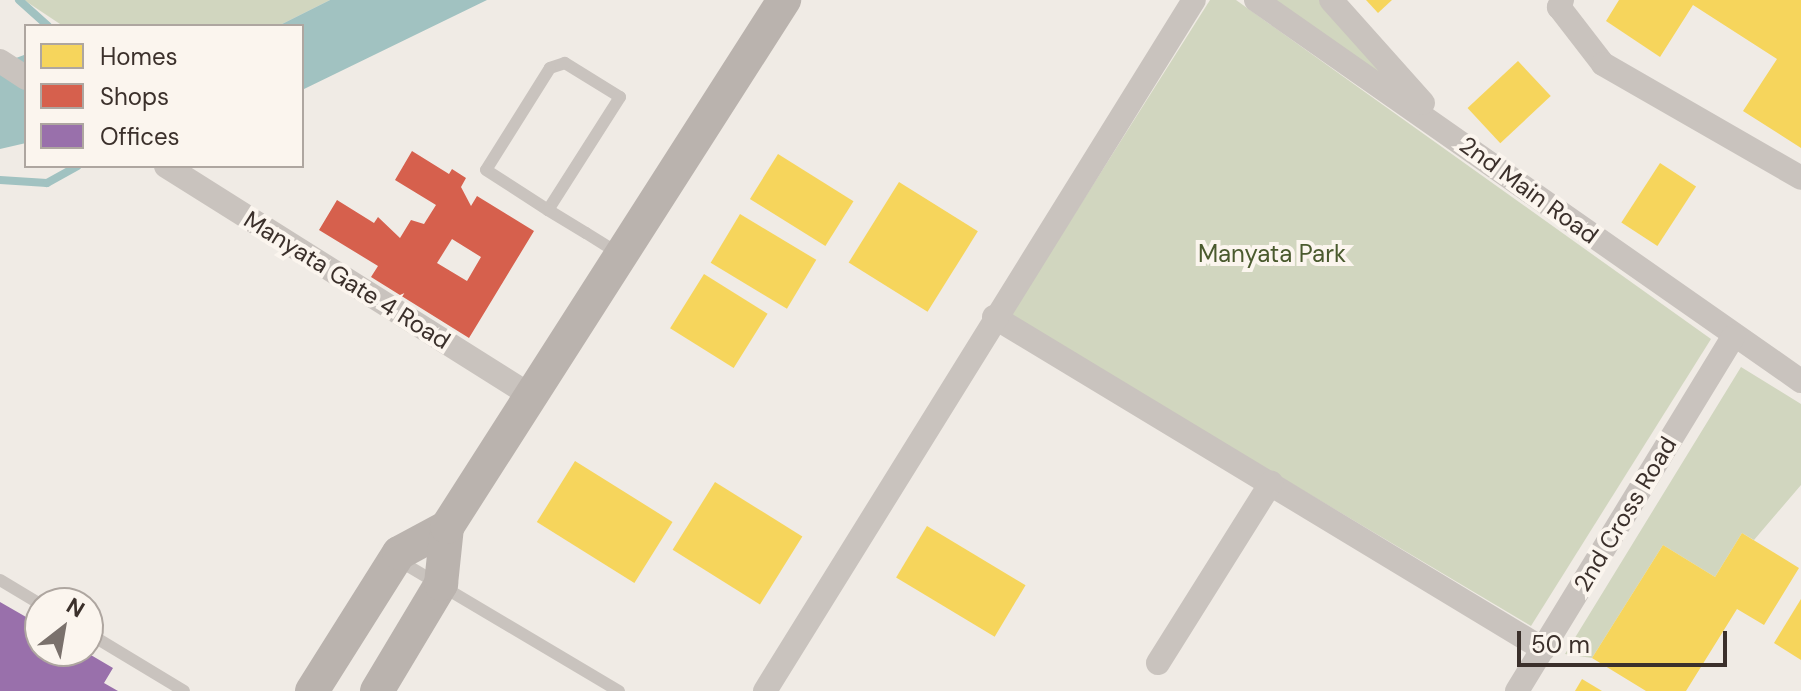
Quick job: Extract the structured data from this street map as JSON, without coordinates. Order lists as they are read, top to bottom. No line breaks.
{"streets":{"street":["2nd Main Road","Manyata Gate 4 Road","2nd Cross Road"]},"crossings":[["2nd Main Road","2nd Cross Road"]],"parks":["Manyata Park"],"legend":["Homes","Shops","Offices"],"scale_bar":"50 m","north":"top right"}
